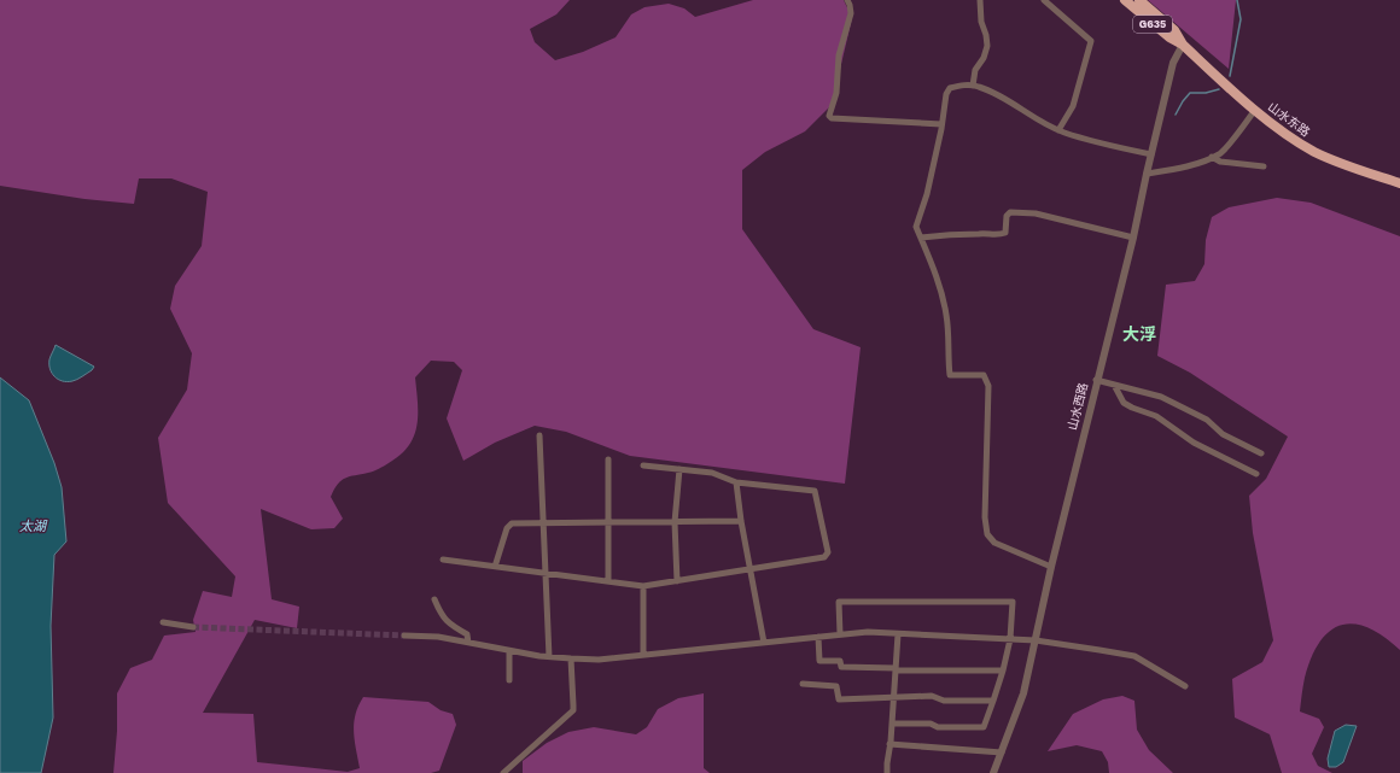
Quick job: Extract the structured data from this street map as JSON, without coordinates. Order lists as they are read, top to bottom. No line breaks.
{"streets":{"highway":["G635","山水东路"],"street":["山水西路"]},"crossings":[["山水东路","山水西路"]],"districts":["大浮"],"water":["太湖"]}
